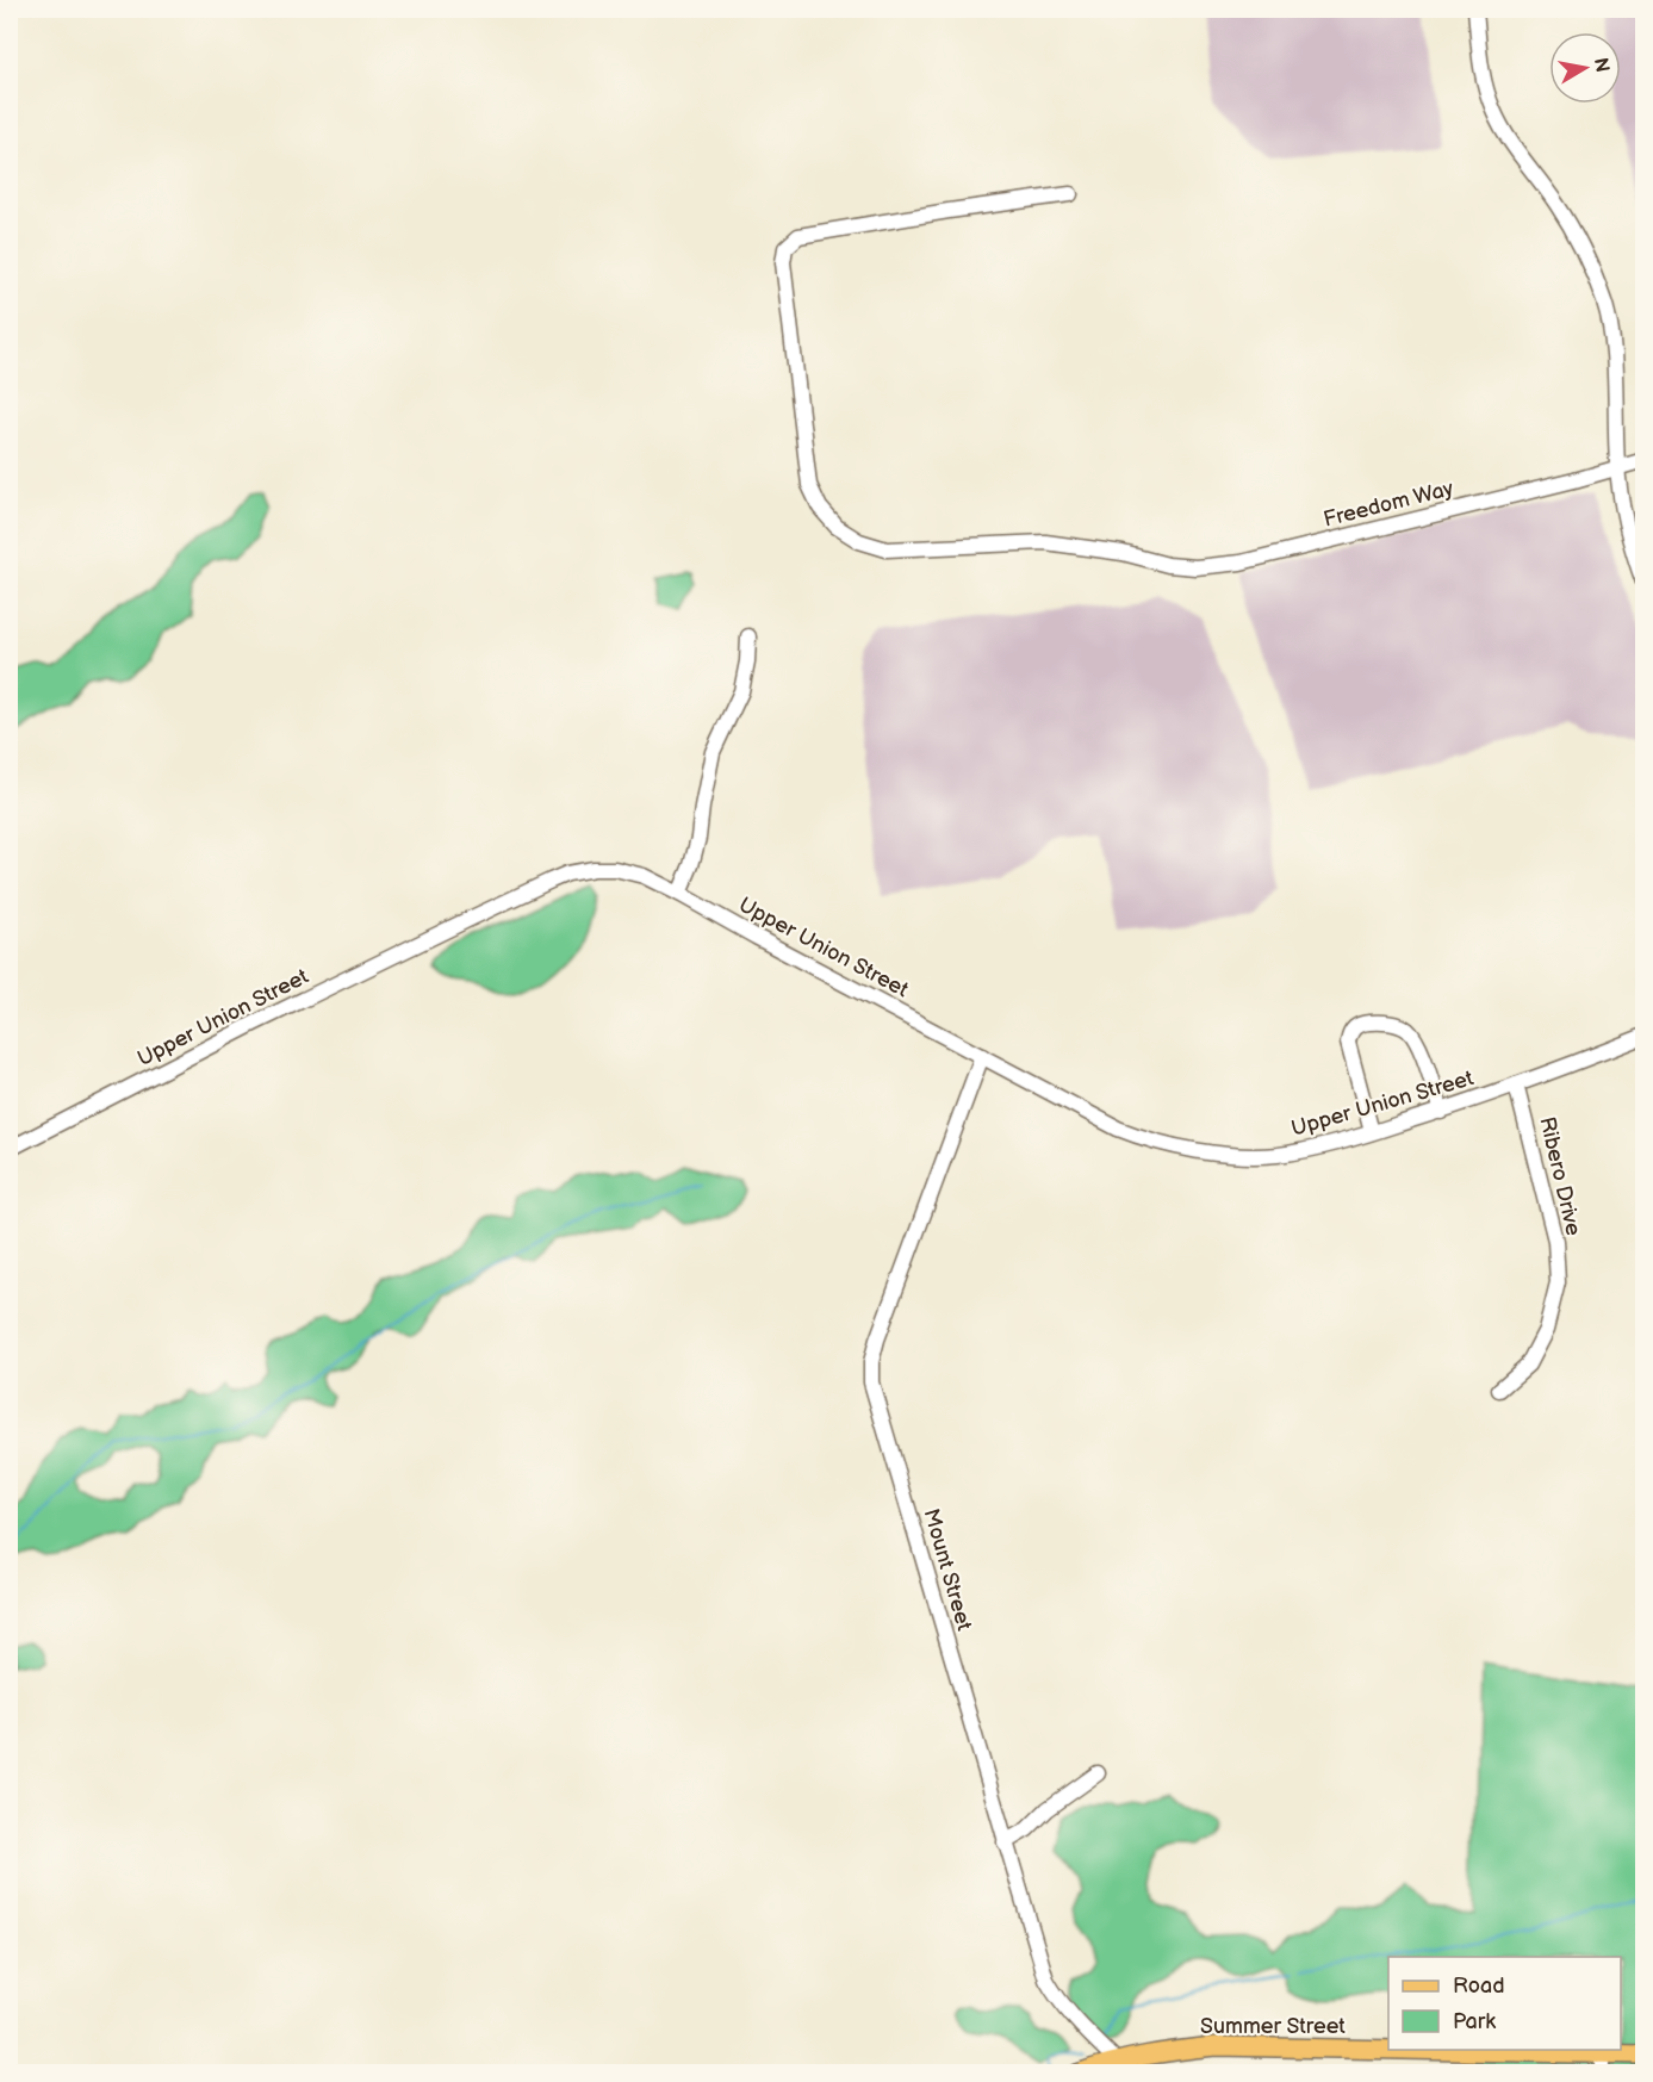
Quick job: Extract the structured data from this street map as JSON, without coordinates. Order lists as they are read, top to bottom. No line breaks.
{"streets":{"main road":["Summer Street"],"street":["Freedom Way","Upper Union Street","Ribero Drive","Mount Street"]},"crossings":[["Upper Union Street","Ribero Drive"],["Upper Union Street","Mount Street"],["Mount Street","Summer Street"]],"legend":["Road","Park"],"north":"right"}
